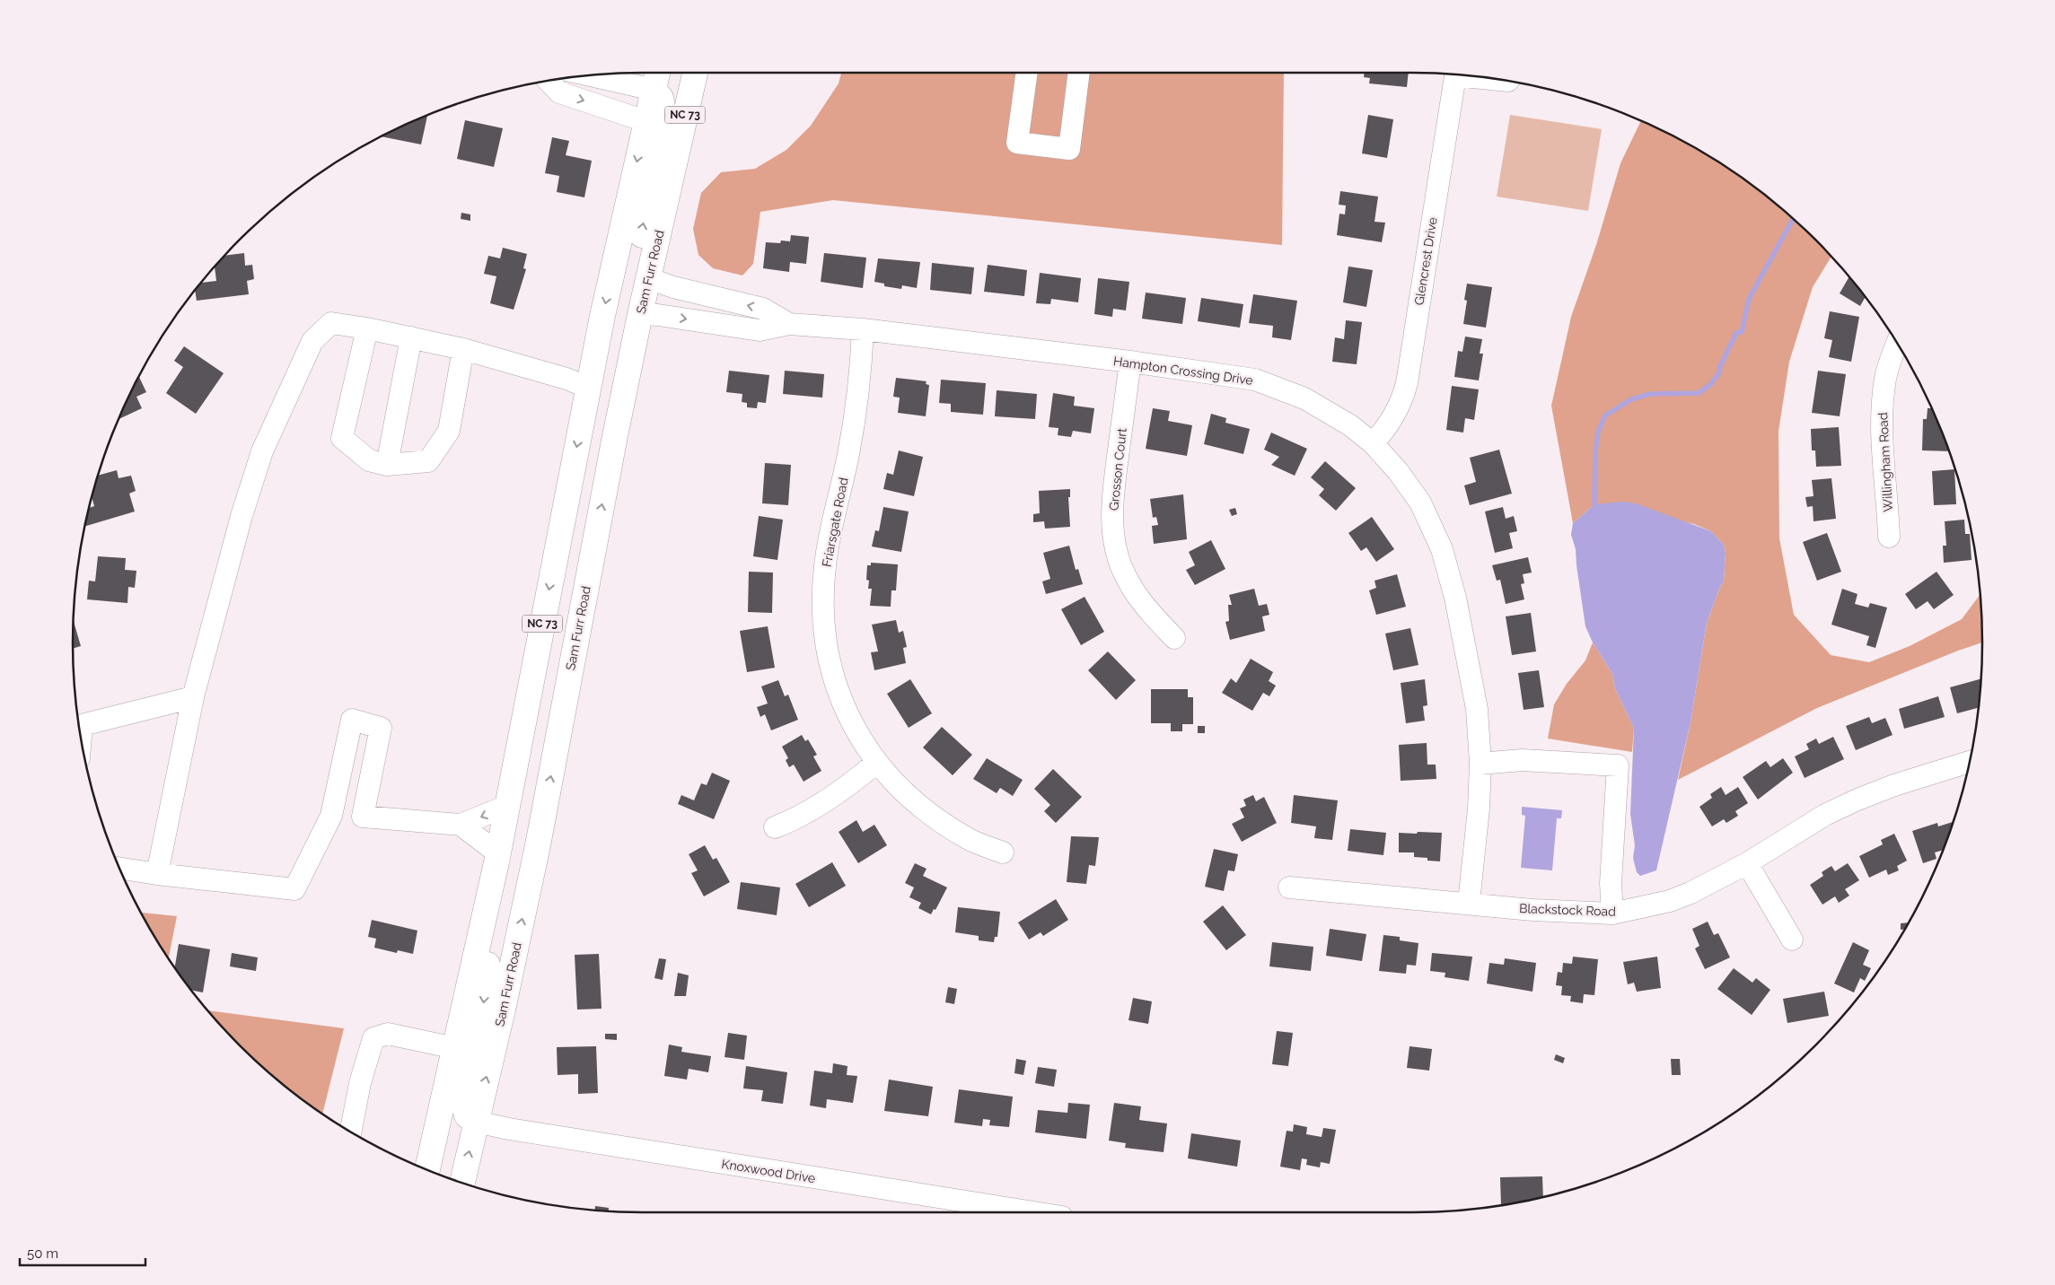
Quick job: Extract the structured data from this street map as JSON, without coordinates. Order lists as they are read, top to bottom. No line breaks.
{"streets":{"main road":["NC 73","Sam Furr Road"],"street":["Glencrest Drive","Hampton Crossing Drive","Willingham Road","Grosson Court","Friarsgate Road","Blackstock Road","Knoxwood Drive"]},"crossings":[["Glencrest Drive","Hampton Crossing Drive"],["Sam Furr Road","Hampton Crossing Drive"],["Sam Furr Road","Knoxwood Drive"],["Hampton Crossing Drive","Grosson Court"],["Hampton Crossing Drive","Friarsgate Road"],["Hampton Crossing Drive","Blackstock Road"]],"scale_bar":"50 m"}
